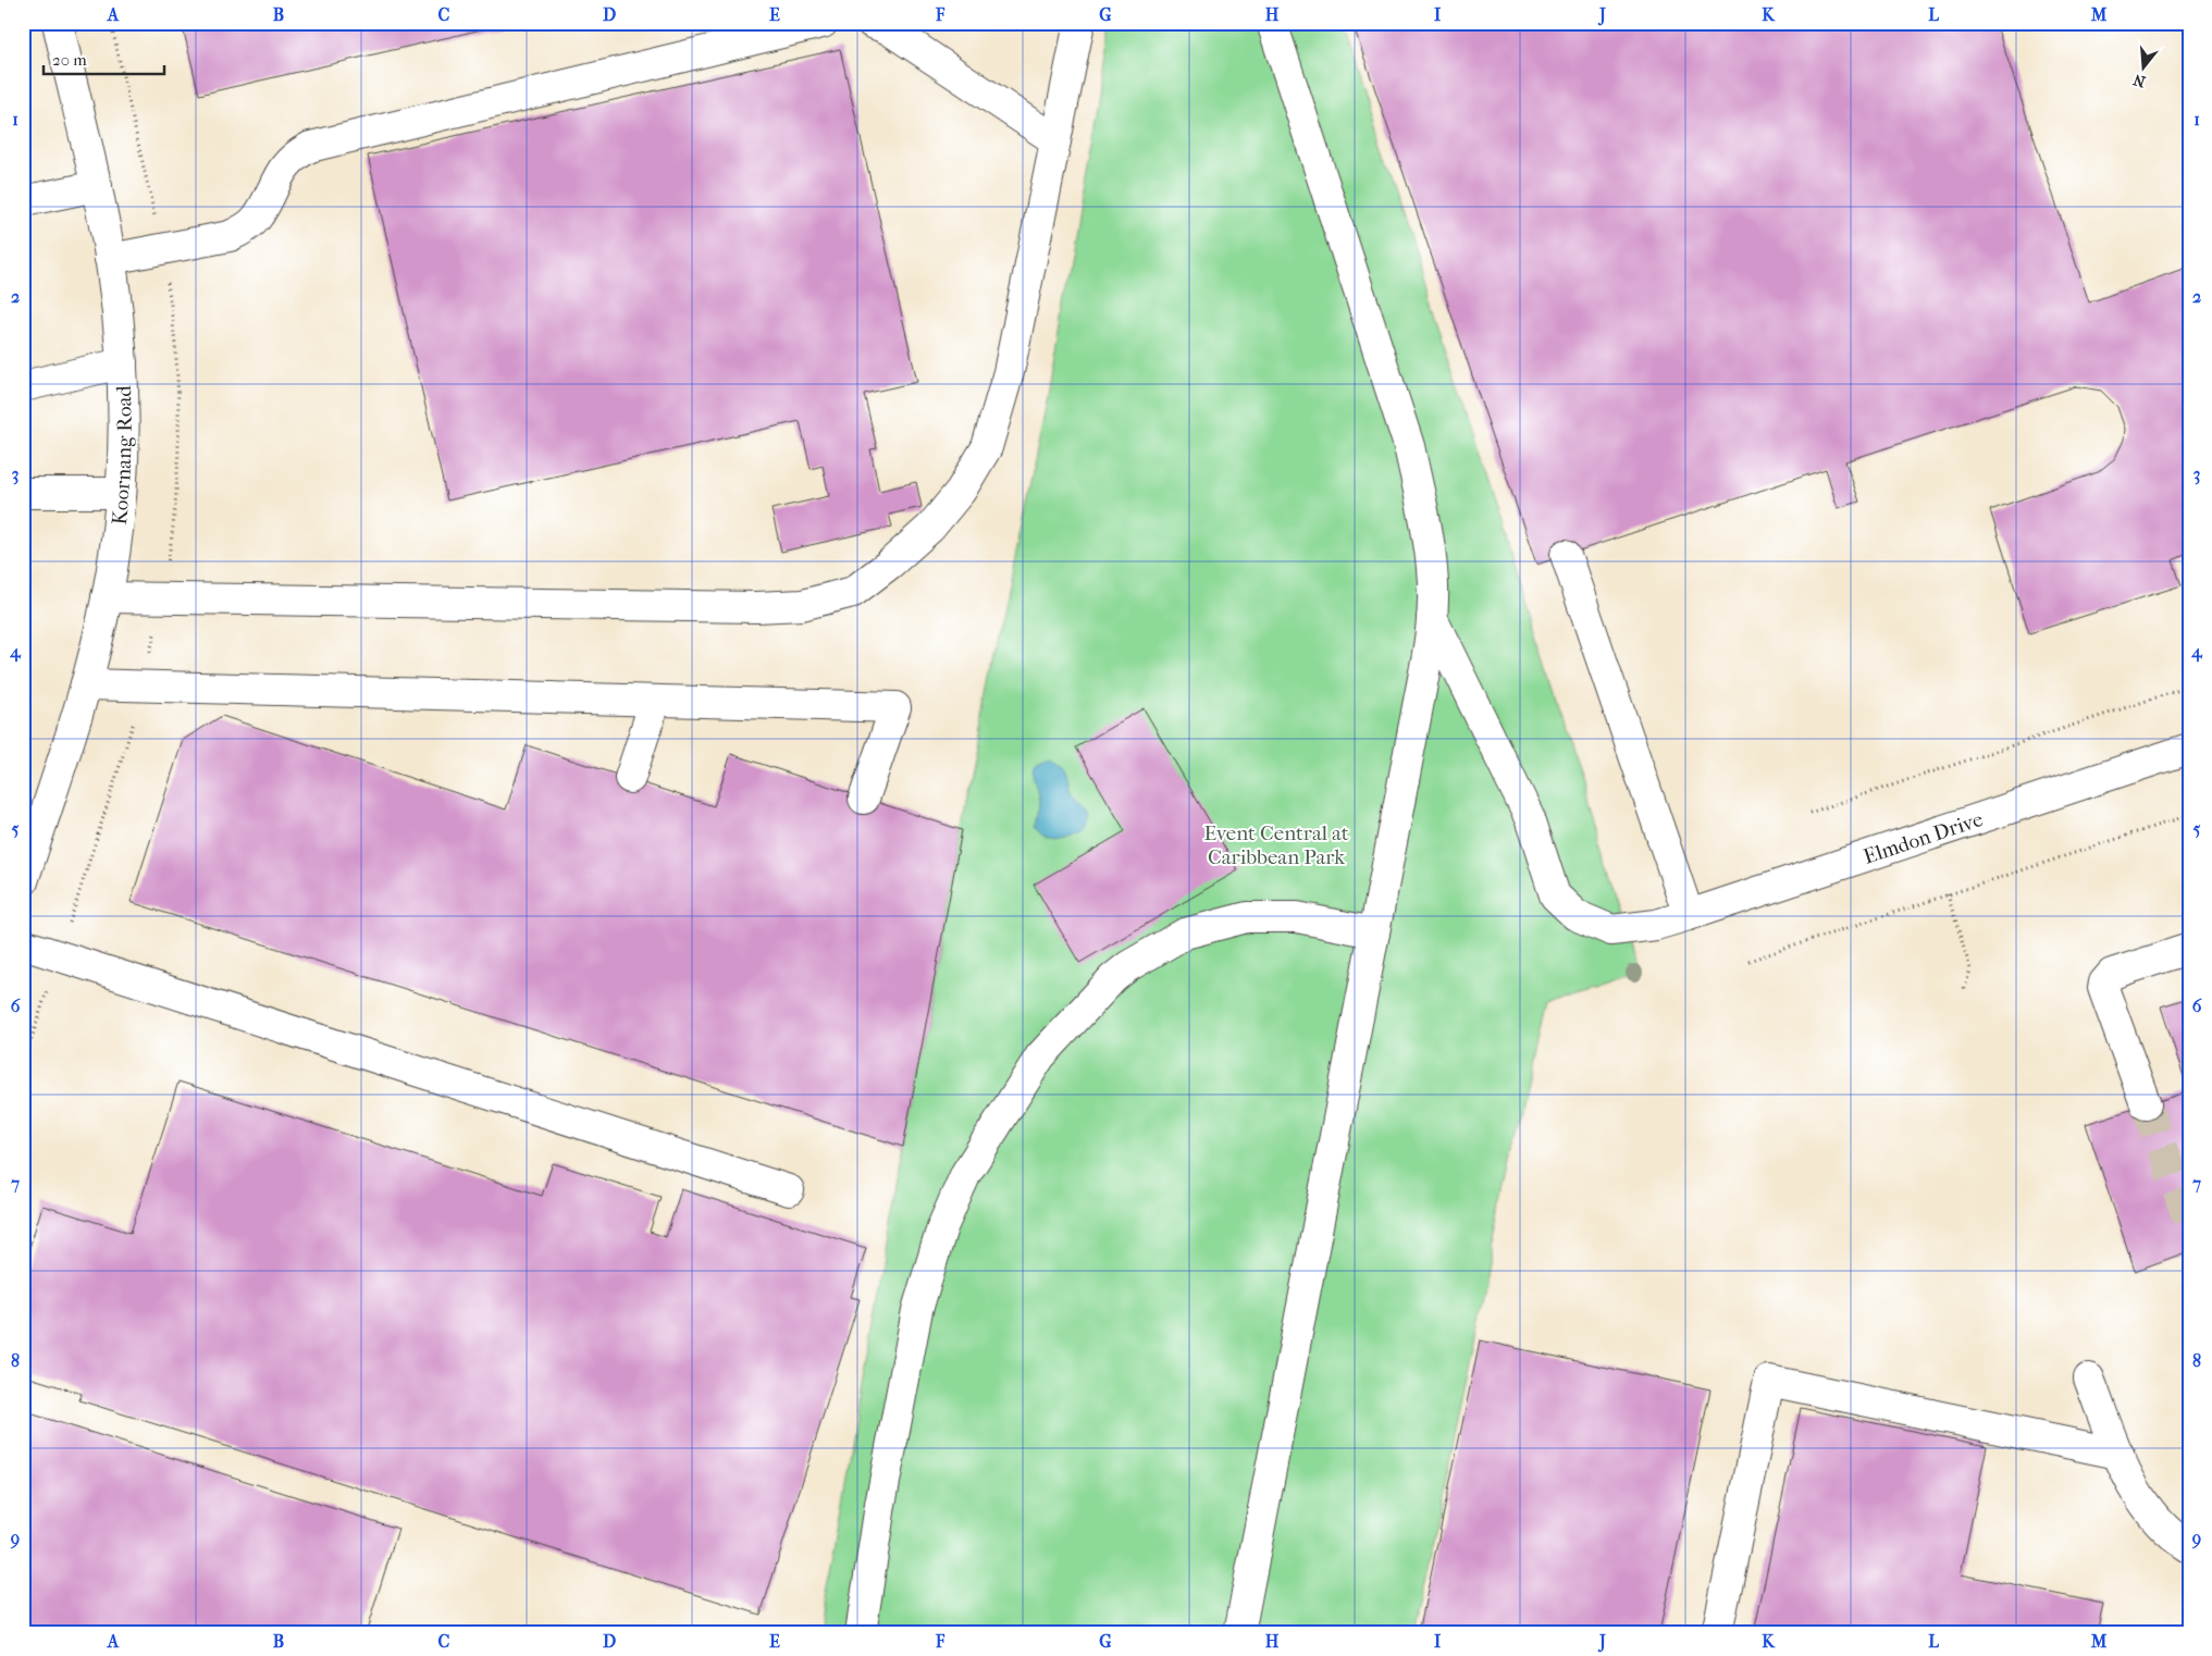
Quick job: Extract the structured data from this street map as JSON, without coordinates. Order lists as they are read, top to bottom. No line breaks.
{"streets":{"street":["Koornang Road","Elmdon Drive"]},"parks":["Event Central at Caribbean Park"],"scale_bar":"20 m","north":"bottom","grid":{"columns":["A","B","C","D","E","F","G","H","I","J","K","L","M"],"rows":["1","2","3","4","5","6","7","8","9"]}}
